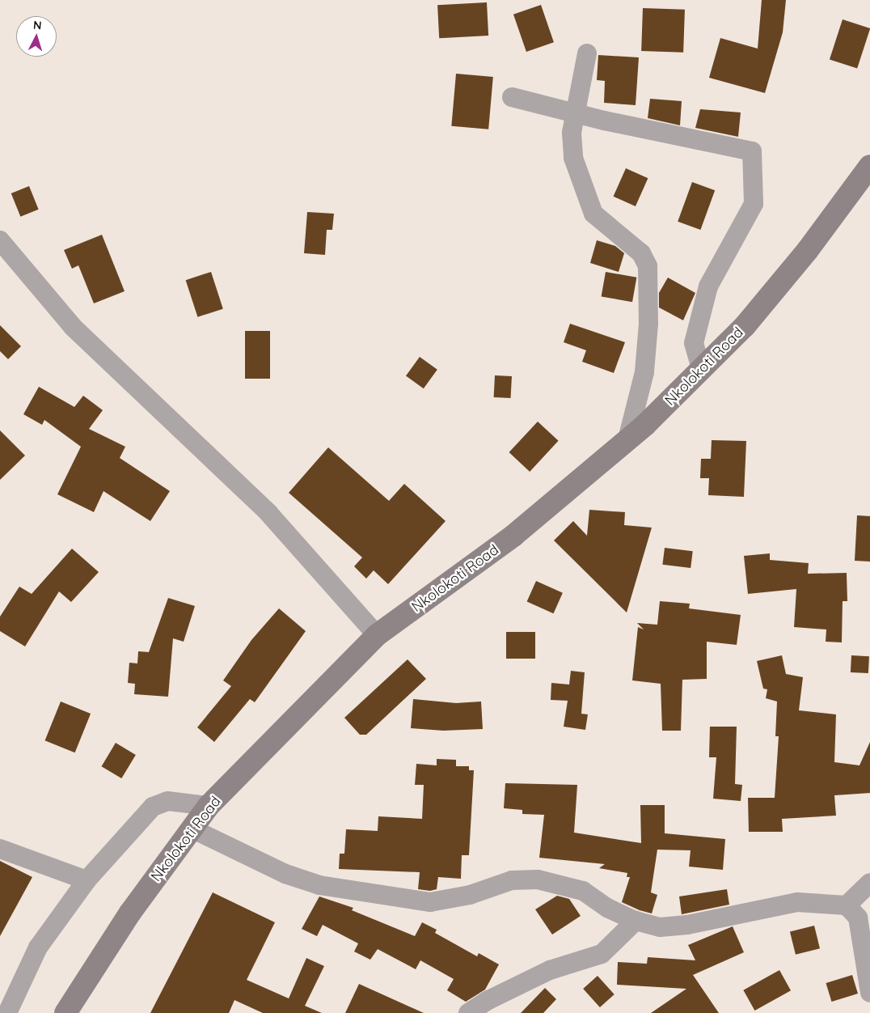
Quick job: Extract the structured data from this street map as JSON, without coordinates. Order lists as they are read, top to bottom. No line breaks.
{"streets":{"main road":["Nkolokoti Road"]},"north":"top"}
